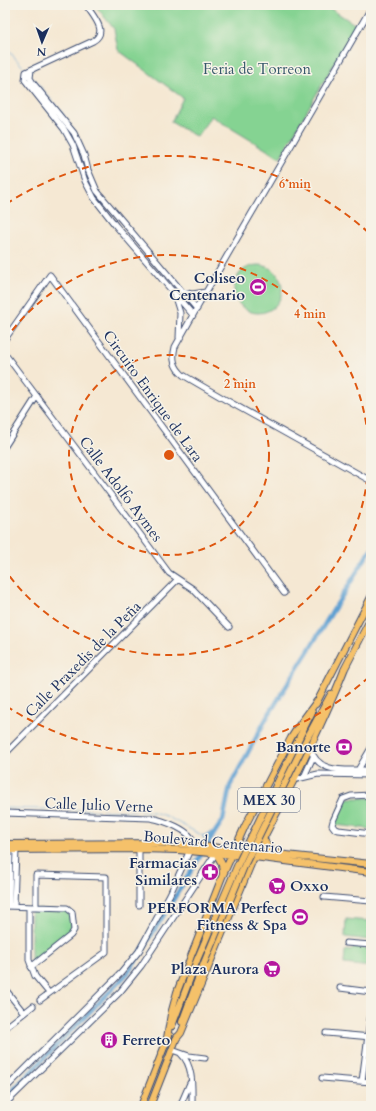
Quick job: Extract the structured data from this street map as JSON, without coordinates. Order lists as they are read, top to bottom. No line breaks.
{"streets":{"main road":["MEX 30","Boulevard Centenario"],"street":["Circuito Enrique de Lara","Calle Adolfo Aymes","Calle Praxedis de la Peña","Calle Julio Verne"]},"crossings":[["Calle Adolfo Aymes","Calle Praxedis de la Peña"],["Calle Julio Verne","Boulevard Centenario"]],"parks":["Feria de Torreon"],"places":{"sports":["Coliseo Centenario","PERFORMA Perfect Fitness & Spa"],"bank":["Banorte"],"pharmacy":["Farmacias Similares"],"supermarket":["Oxxo","Plaza Aurora"],"building":["Ferreto"]},"north":"bottom","rings":["6 min","4 min","2 min"]}
